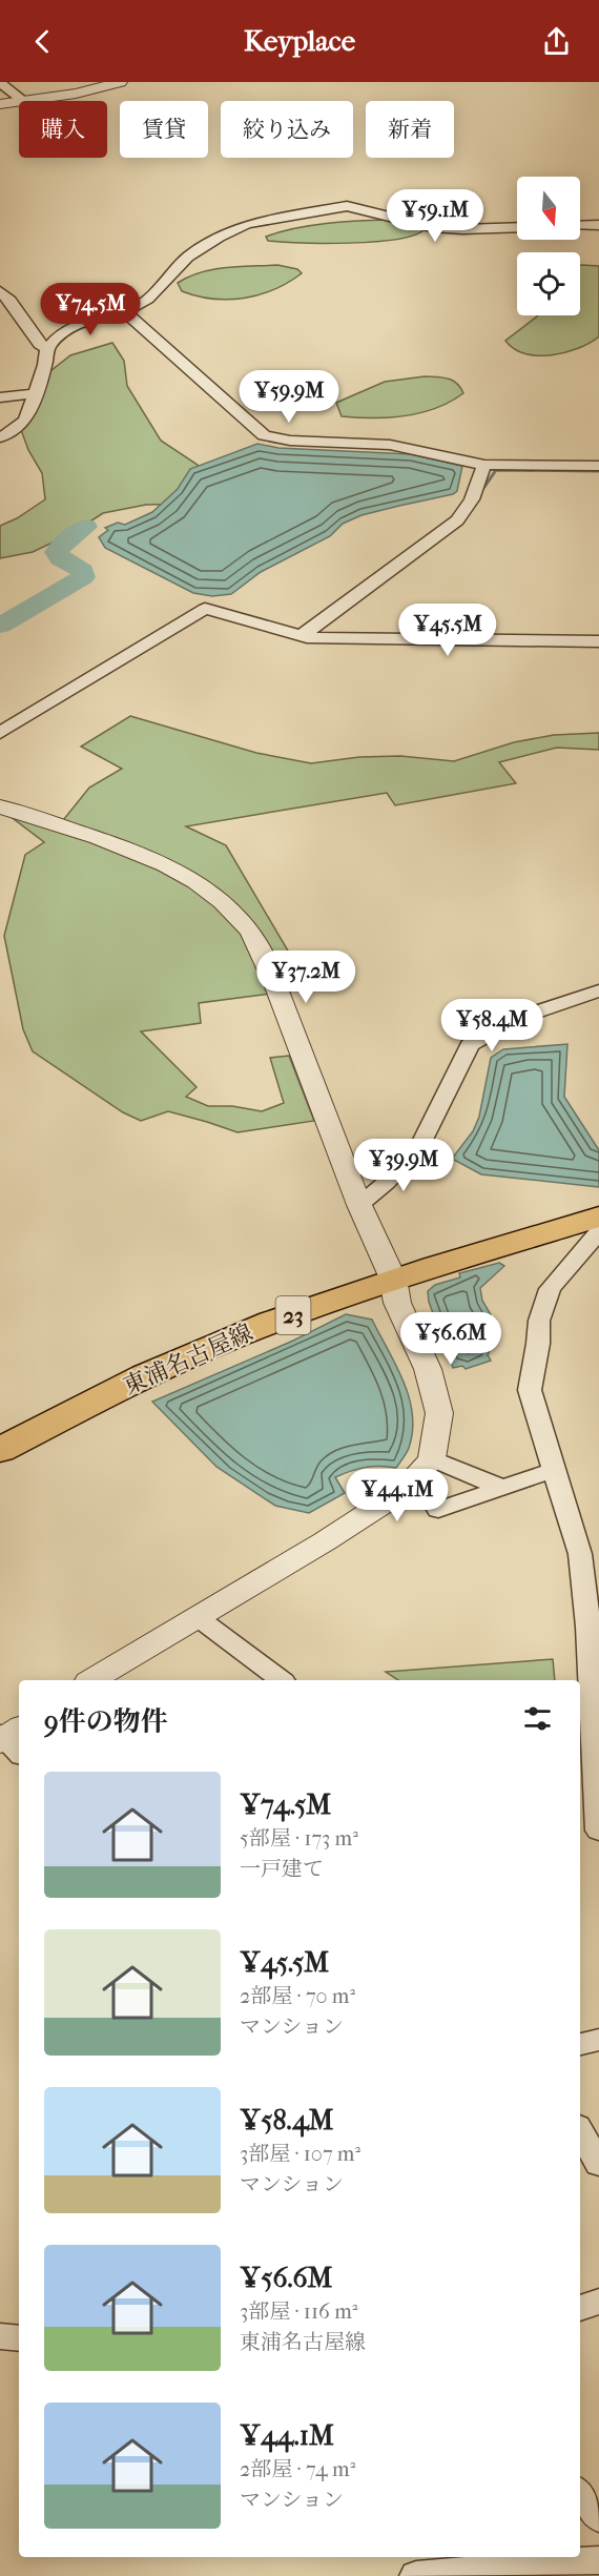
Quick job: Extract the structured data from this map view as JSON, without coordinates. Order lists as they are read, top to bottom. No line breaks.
{"streets":{"main road":["23","東浦名古屋線"]},"north":"bottom","page":{"header":"Keyplace","chip":["購入","賃貸","絞り込み","新着"],"price":["¥59.1M","¥74.5M","¥59.9M","¥45.5M","¥37.2M","¥58.4M","¥39.9M","¥56.6M","¥44.1M"],"heading":"9件の物件","list":[{"name":"¥74.5M","note":"5部屋 · 173 m² · 一戸建て"},{"name":"¥45.5M","note":"2部屋 · 70 m² · マンション"},{"name":"¥58.4M","note":"3部屋 · 107 m² · マンション"},{"name":"¥56.6M","note":"3部屋 · 116 m² · 東浦名古屋線"},{"name":"¥44.1M","note":"2部屋 · 74 m² · マンション"}]}}
